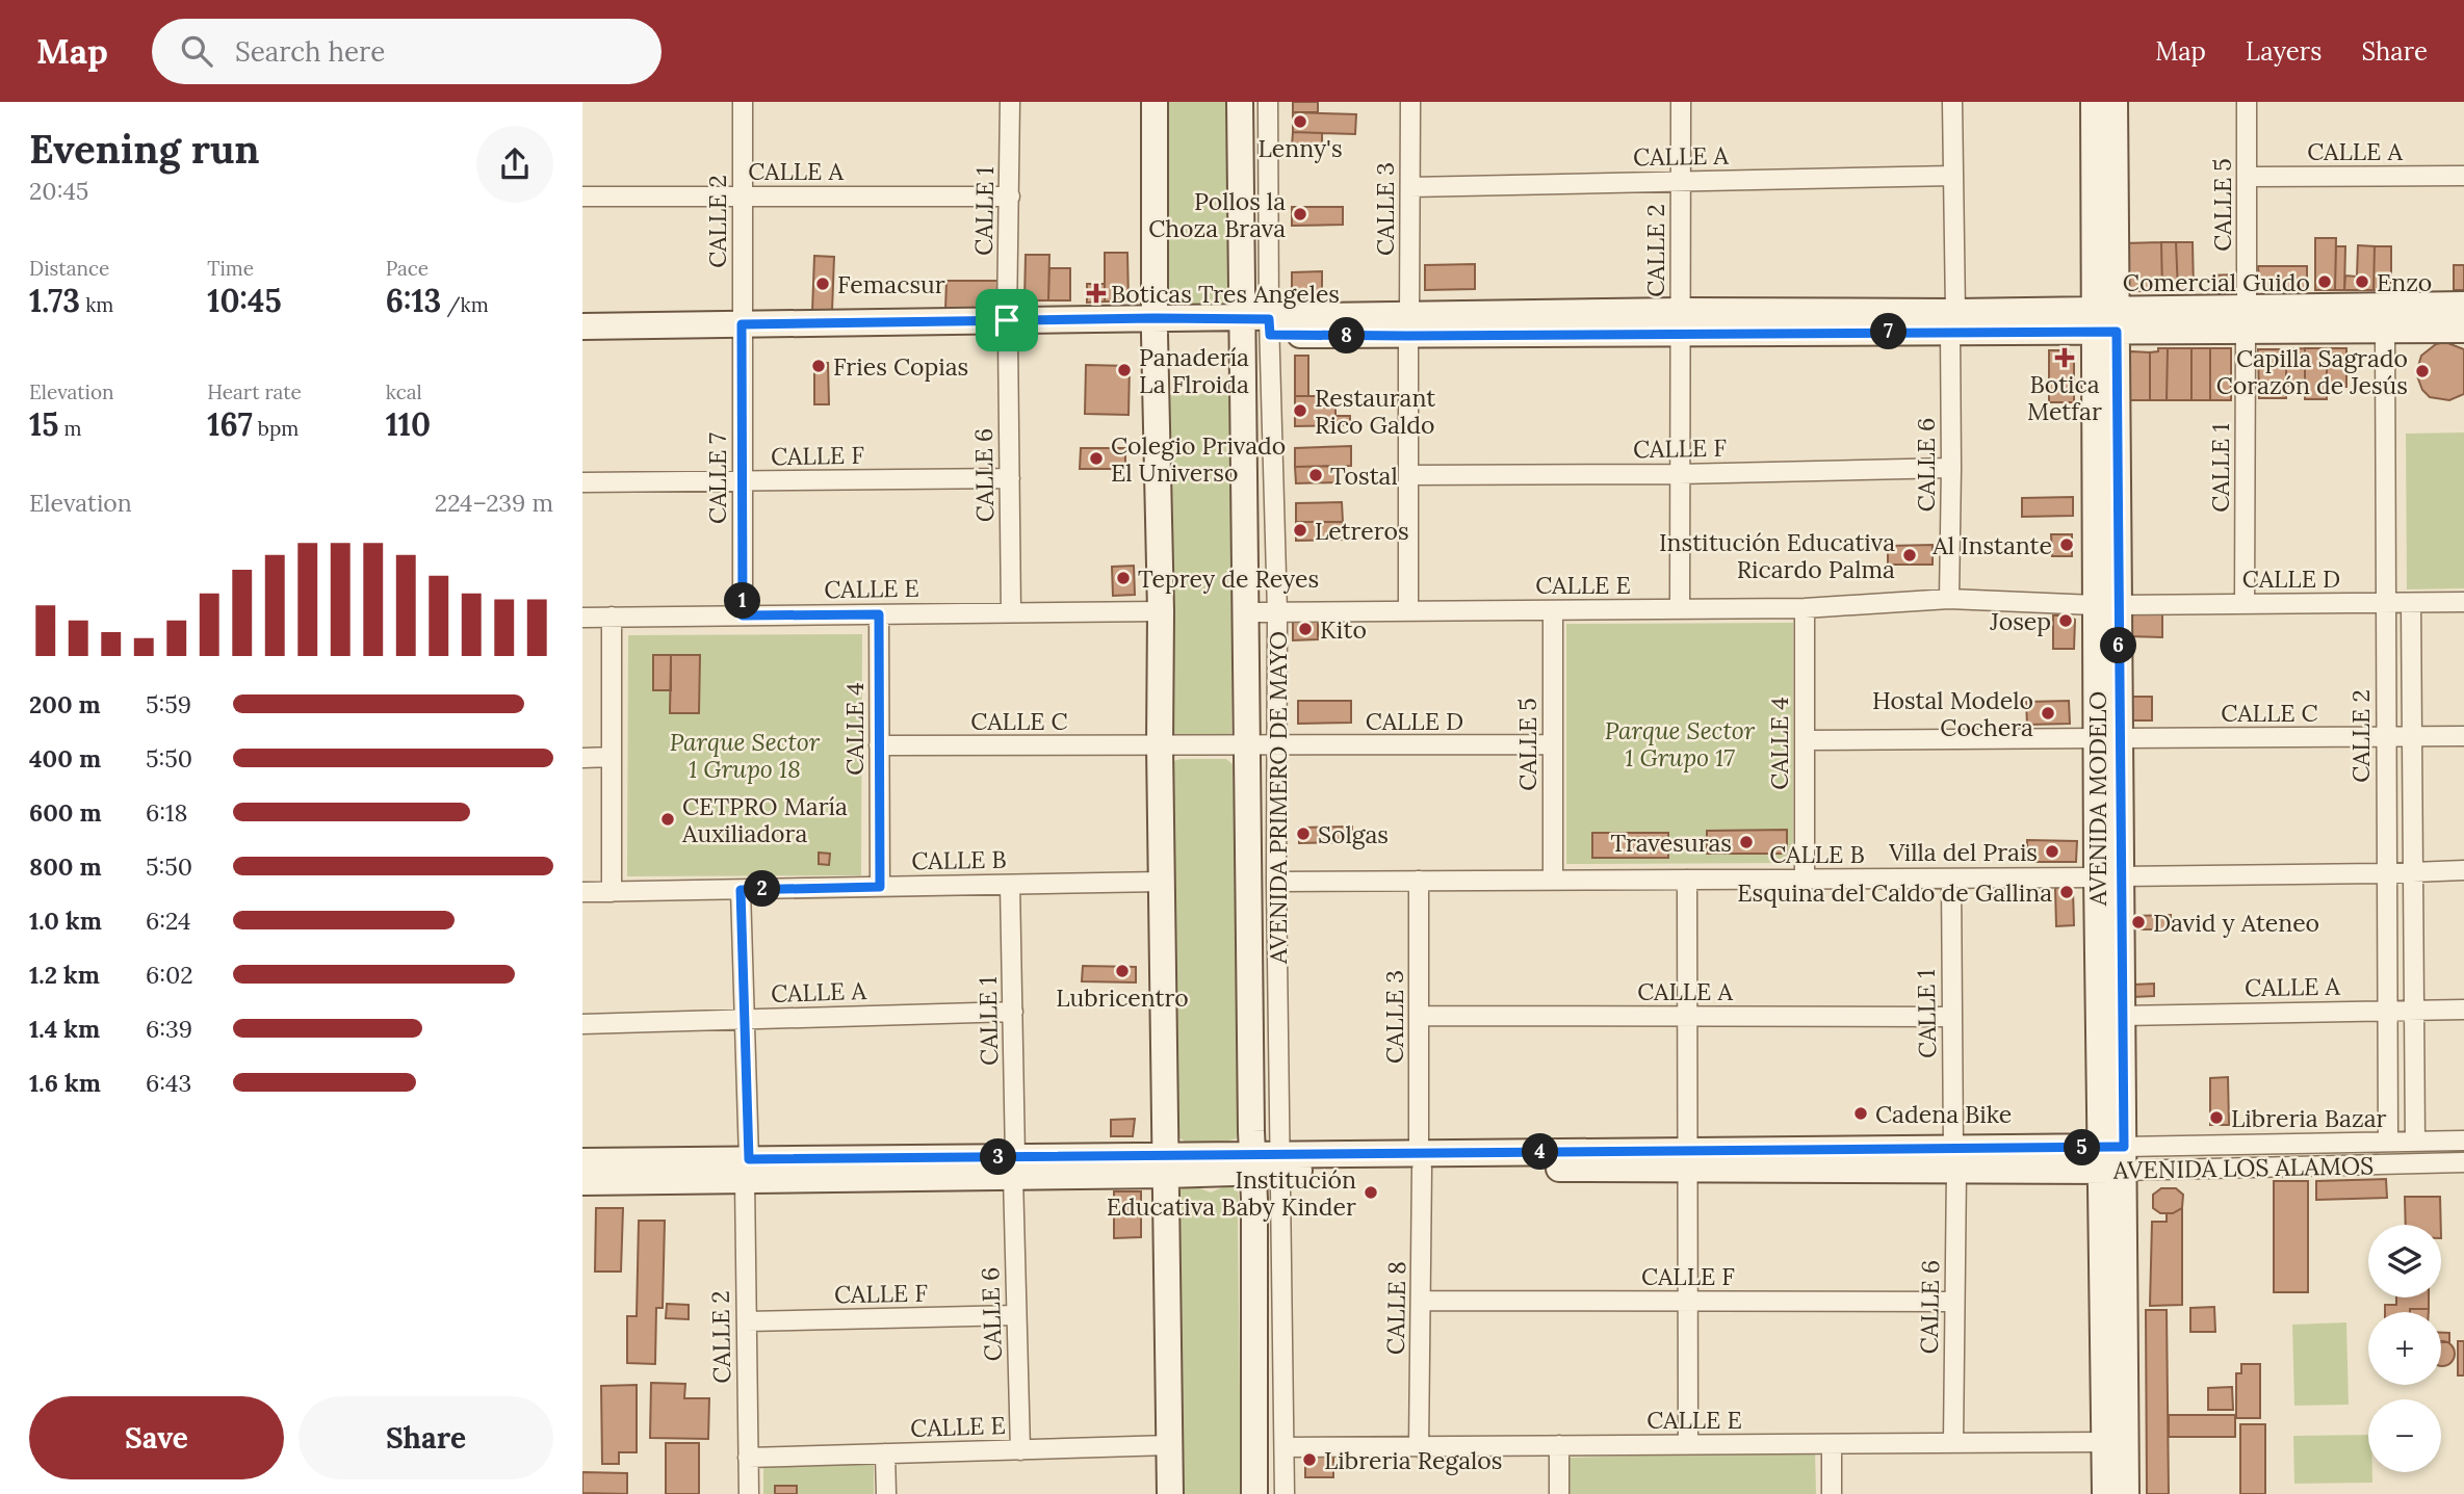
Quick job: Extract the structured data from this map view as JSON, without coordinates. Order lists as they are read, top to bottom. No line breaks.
{"streets":{"street":["CALLE A","CALLE 5","CALLE 3","CALLE 1","CALLE 2","CALLE F","CALLE 6","CALLE 7","CALLE D","CALLE E","CALLE C","CALLE 4","AVENIDA PRIMERO DE MAYO","AVENIDA MODELO","CALLE B","AVENIDA LOS ALAMOS","CALLE 8"]},"crossings":[["CALLE A","CALLE 5"],["CALLE A","CALLE 3"],["CALLE A","CALLE 1"],["CALLE A","CALLE 2"],["CALLE A","AVENIDA MODELO"],["CALLE 5","CALLE 1"],["CALLE 5","CALLE D"],["CALLE 5","CALLE E"],["CALLE 5","CALLE B"],["CALLE 3","CALLE B"],["CALLE 3","AVENIDA LOS ALAMOS"],["CALLE 3","CALLE 8"],["CALLE 1","CALLE 6"],["CALLE 1","CALLE D"],["CALLE 1","CALLE B"],["CALLE 1","AVENIDA LOS ALAMOS"],["CALLE 2","CALLE F"],["CALLE 2","CALLE 7"],["CALLE 2","CALLE D"],["CALLE 2","CALLE E"],["CALLE 2","CALLE C"],["CALLE 2","CALLE B"],["CALLE 2","AVENIDA LOS ALAMOS"],["CALLE F","CALLE 6"],["CALLE F","CALLE 7"],["CALLE F","CALLE 8"],["CALLE 6","CALLE E"],["CALLE 6","AVENIDA LOS ALAMOS"],["CALLE 7","CALLE E"],["CALLE D","CALLE E"],["CALLE D","CALLE C"],["CALLE D","AVENIDA PRIMERO DE MAYO"],["CALLE D","AVENIDA MODELO"],["CALLE E","CALLE 4"],["CALLE E","AVENIDA PRIMERO DE MAYO"],["CALLE E","AVENIDA MODELO"],["CALLE E","CALLE 8"],["CALLE C","CALLE 4"],["CALLE C","AVENIDA PRIMERO DE MAYO"],["CALLE C","AVENIDA MODELO"],["CALLE 4","CALLE B"],["AVENIDA PRIMERO DE MAYO","CALLE B"],["AVENIDA PRIMERO DE MAYO","AVENIDA LOS ALAMOS"],["AVENIDA MODELO","CALLE B"],["AVENIDA MODELO","AVENIDA LOS ALAMOS"],["AVENIDA LOS ALAMOS","CALLE 8"]],"parks":["Parque Sector 1 Grupo 17","Parque Sector 1 Grupo 18"],"places":{"other":["Lenny's","Pollos la Choza Brava","Comercial Guido","Enzo","Femacsur","Fries Copias","Panadería La Flroida","Capilla Sagrado Corazón de Jesús","Restaurant Rico Galdo","Colegio Privado El Universo","Tostal","Letreros","Al Instante","Institución Educativa Ricardo Palma","Teprey de Reyes","Josep","Kito","Hostal Modelo Cochera","CETPRO María Auxiliadora","Solgas","Travesuras","Villa del Prais","Esquina del Caldo de Gallina","David y Ateneo","Lubricentro","Cadena Bike","Libreria Bazar","Institución Educativa Baby Kinder","Libreria Regalos"],"health":["Boticas Tres Angeles","Botica Metfar"]},"page":{"header":"Map","search":"Search here","nav":["Map","Layers","Share"],"heading":["Evening run","20:45"],"stats":[["Distance","1.73 km"],["Time","10:45"],["Pace","6:13 /km"],["Elevation","15 m"],["Heart rate","167 bpm"],["kcal","110"]],"pins":["7","8","1","6","2","5","4","3"],"chart":["Elevation","224–239 m"],"list":[{"name":"200 m","note":"5:59"},{"name":"400 m","note":"5:50"},{"name":"600 m","note":"6:18"},{"name":"800 m","note":"5:50"},{"name":"1.0 km","note":"6:24"},{"name":"1.2 km","note":"6:02"},{"name":"1.4 km","note":"6:39"},{"name":"1.6 km","note":"6:43"}],"map_buttons":["+","−"],"buttons":["Save","Share"]}}
